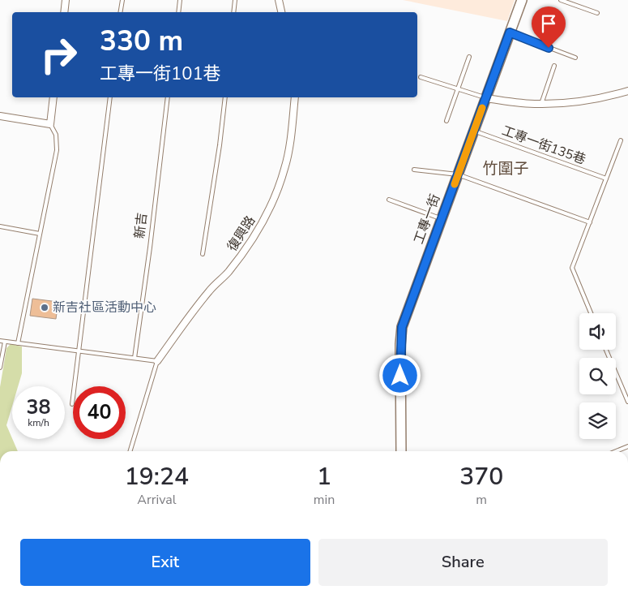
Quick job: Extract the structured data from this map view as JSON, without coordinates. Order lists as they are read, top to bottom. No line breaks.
{"streets":{"street":["工專一街","復興路"],"lane":["工專一街135巷","新吉"]},"crossings":[["工專一街135巷","工專一街"]],"districts":["竹圍子"],"places":["新吉社區活動中心"],"page":{"turn":["330 m","工專一街101巷"],"speed":"38 km/h","limit":"40","eta":["19:24","Arrival","1","min","370","m"],"buttons":["Exit","Share"]}}
